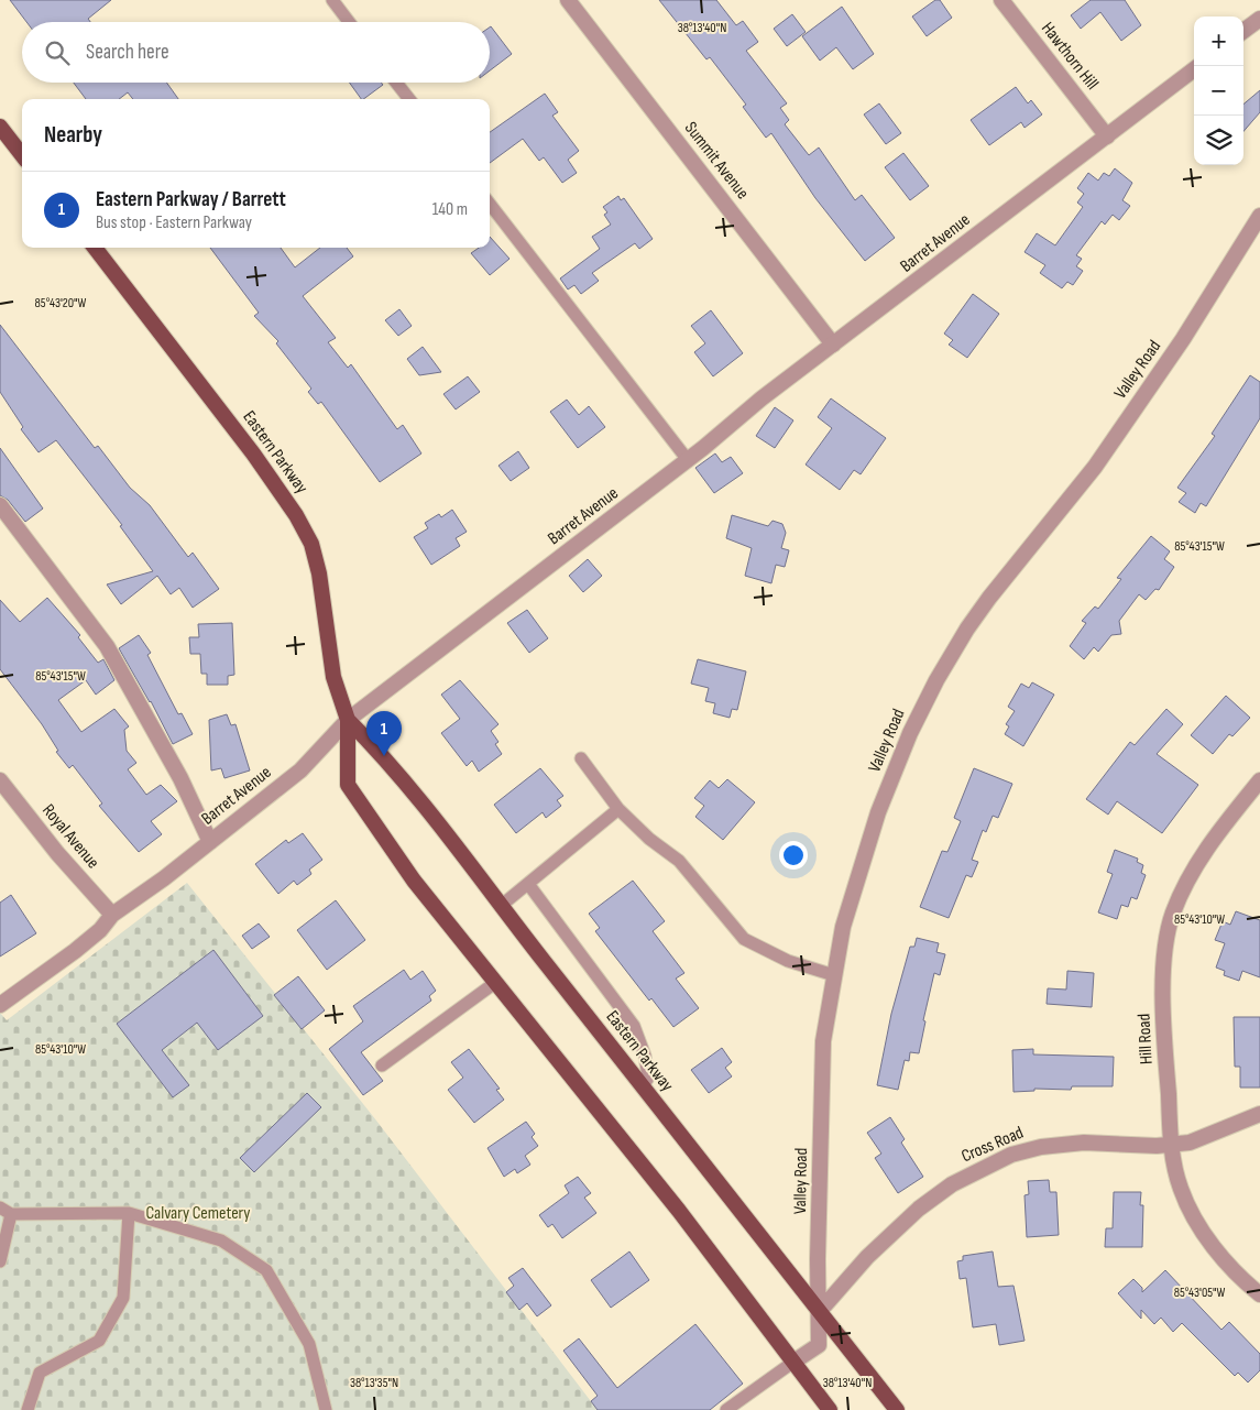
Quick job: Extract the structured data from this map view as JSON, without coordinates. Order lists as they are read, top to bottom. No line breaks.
{"streets":{"main road":["Eastern Parkway"],"street":["Hawthorn Hill","Summit Avenue","Barret Avenue","Valley Road","Royal Avenue","Hill Road","Cross Road"]},"crossings":[["Hawthorn Hill","Barret Avenue"],["Summit Avenue","Barret Avenue"],["Barret Avenue","Eastern Parkway"],["Barret Avenue","Royal Avenue"],["Valley Road","Eastern Parkway"],["Valley Road","Cross Road"],["Eastern Parkway","Cross Road"],["Hill Road","Cross Road"]],"parks":["Calvary Cemetery"],"page":{"map_buttons":["+","−"],"search":"Search here","heading":"Nearby","list":[{"mark":"1","name":"Eastern Parkway / Barrett","note":"Bus stop · Eastern Parkway","value":"140 m"}],"pins":"1"},"coordinates":["38°13'40\"N","85°43'20\"W","85°43'15\"W","85°43'10\"W","85°43'05\"W","38°13'35\"N"]}
